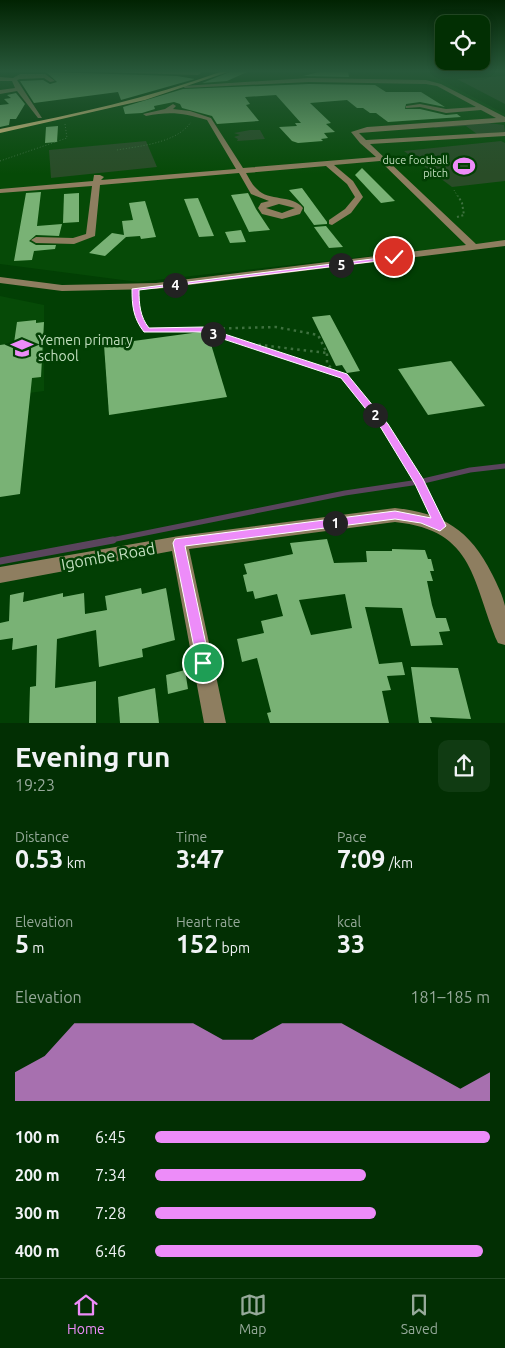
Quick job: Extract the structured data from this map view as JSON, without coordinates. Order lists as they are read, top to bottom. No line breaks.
{"streets":{"street":["Igombe Road"]},"places":{"sports":["duce football pitch"],"school or university":["Yemen primary school"]},"page":{"pins":["5","4","3","2","1"],"heading":["Evening run","19:23"],"stats":[["Distance","0.53 km"],["Time","3:47"],["Pace","7:09 /km"],["Elevation","5 m"],["Heart rate","152 bpm"],["kcal","33"]],"chart":["Elevation","181–185 m"],"list":[{"name":"100 m","note":"6:45"},{"name":"200 m","note":"7:34"},{"name":"300 m","note":"7:28"},{"name":"400 m","note":"6:46"}],"tabs":["Home","Map","Saved"]}}
